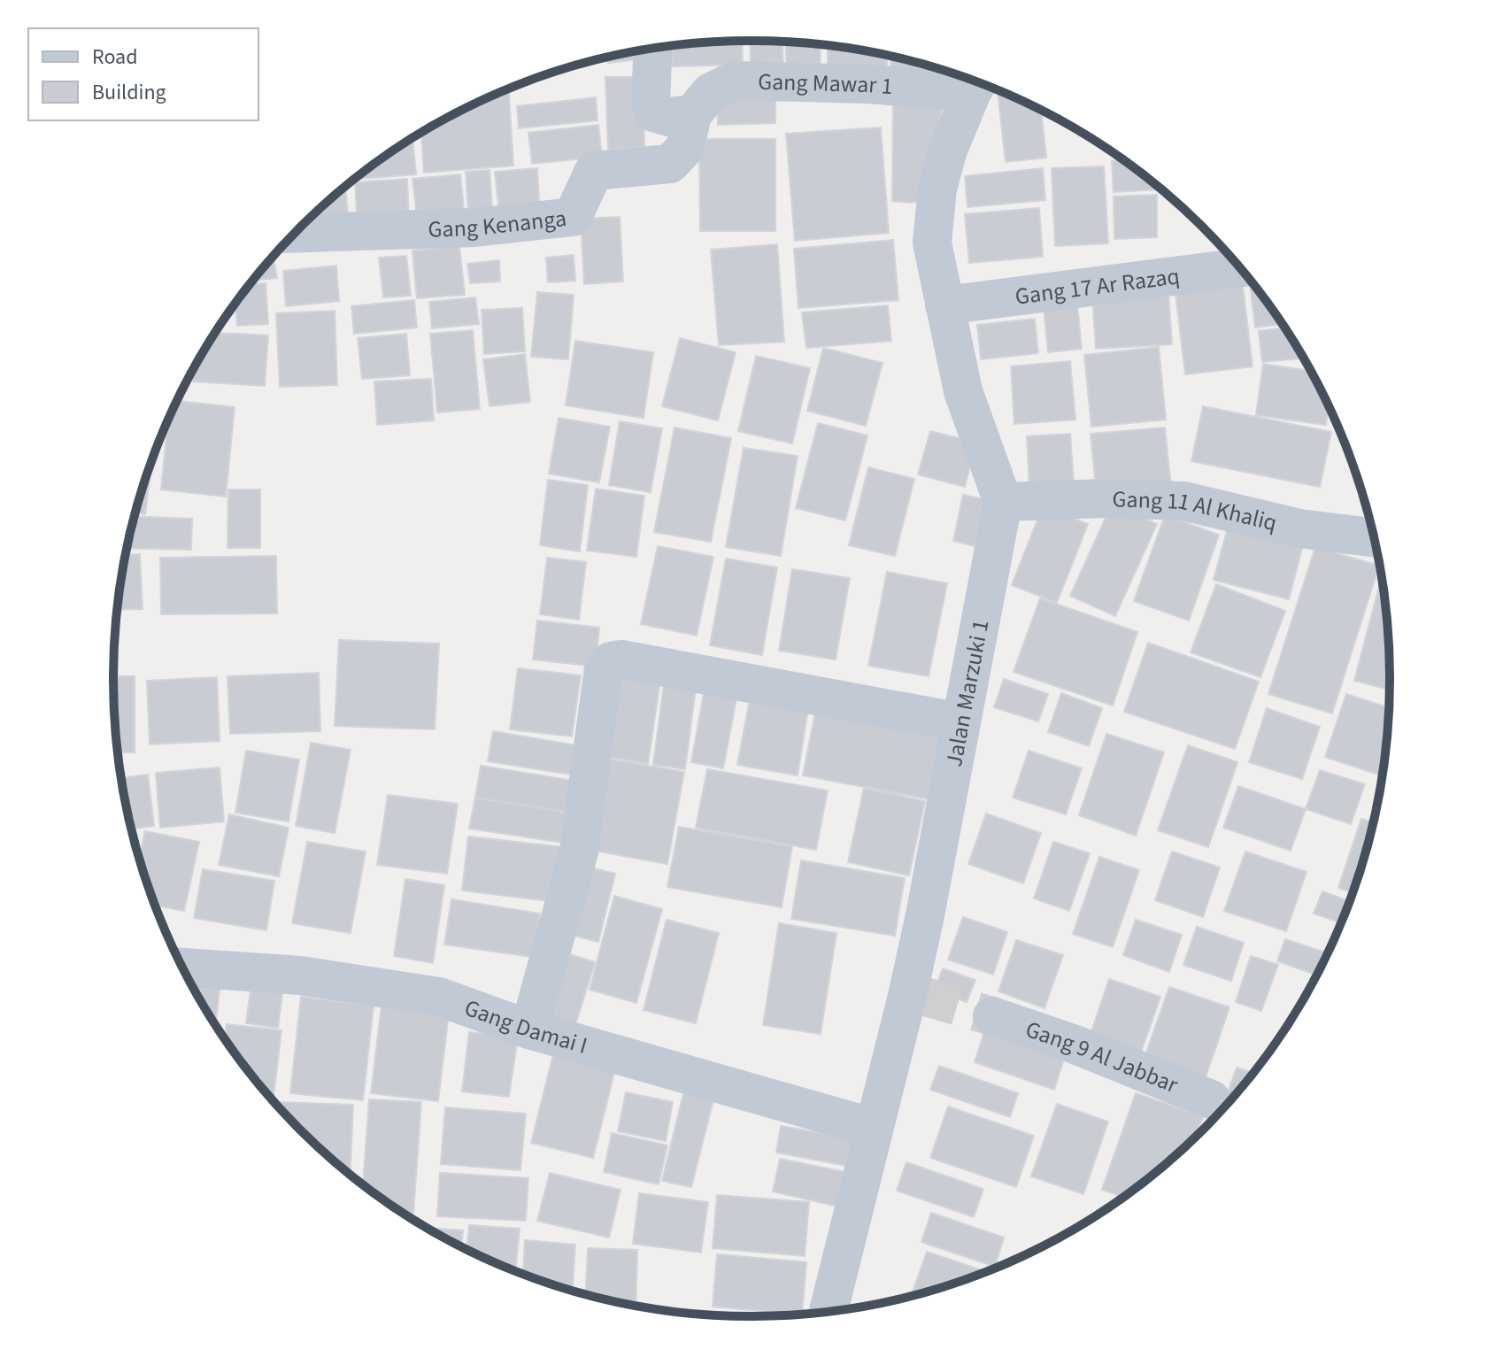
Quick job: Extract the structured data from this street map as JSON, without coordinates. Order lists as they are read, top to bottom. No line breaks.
{"streets":{"street":["Gang Mawar 1","Gang Kenanga","Gang 17 Ar Razaq","Gang 11 Al Khaliq","Jalan Marzuki 1","Gang Damai I","Gang 9 Al Jabbar"]},"crossings":[["Gang Mawar 1","Gang Kenanga"],["Gang 11 Al Khaliq","Jalan Marzuki 1"],["Jalan Marzuki 1","Gang Damai I"]],"legend":["Road","Building"]}
